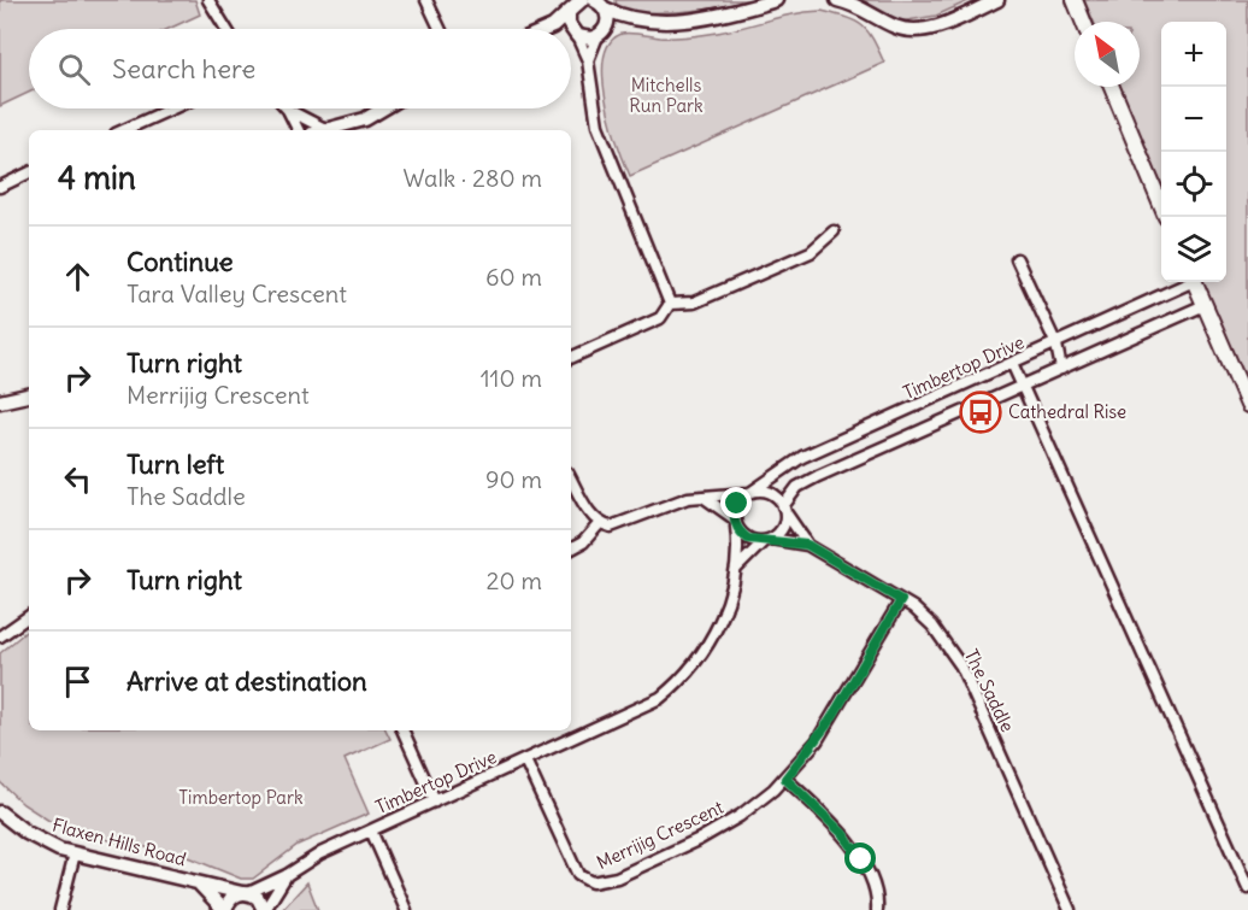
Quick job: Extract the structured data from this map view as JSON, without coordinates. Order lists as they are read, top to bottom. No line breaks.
{"streets":{"street":["Timbertop Drive","The Saddle","Merrijig Crescent","Flaxen Hills Road"]},"crossings":[["Timbertop Drive","The Saddle"],["Timbertop Drive","Merrijig Crescent"],["Timbertop Drive","Flaxen Hills Road"],["The Saddle","Merrijig Crescent"]],"parks":["Mitchells Run Park","Timbertop Park"],"places":{"bus stop":["Cathedral Rise"]},"north":"top left","page":{"map_buttons":["+","−"],"search":"Search here","heading":["4 min","Walk · 280 m"],"list":[["Continue","Tara Valley Crescent","60 m"],["Turn right","Merrijig Crescent","110 m"],["Turn left","The Saddle","90 m"],["Turn right","20 m"],"Arrive at destination"]}}
